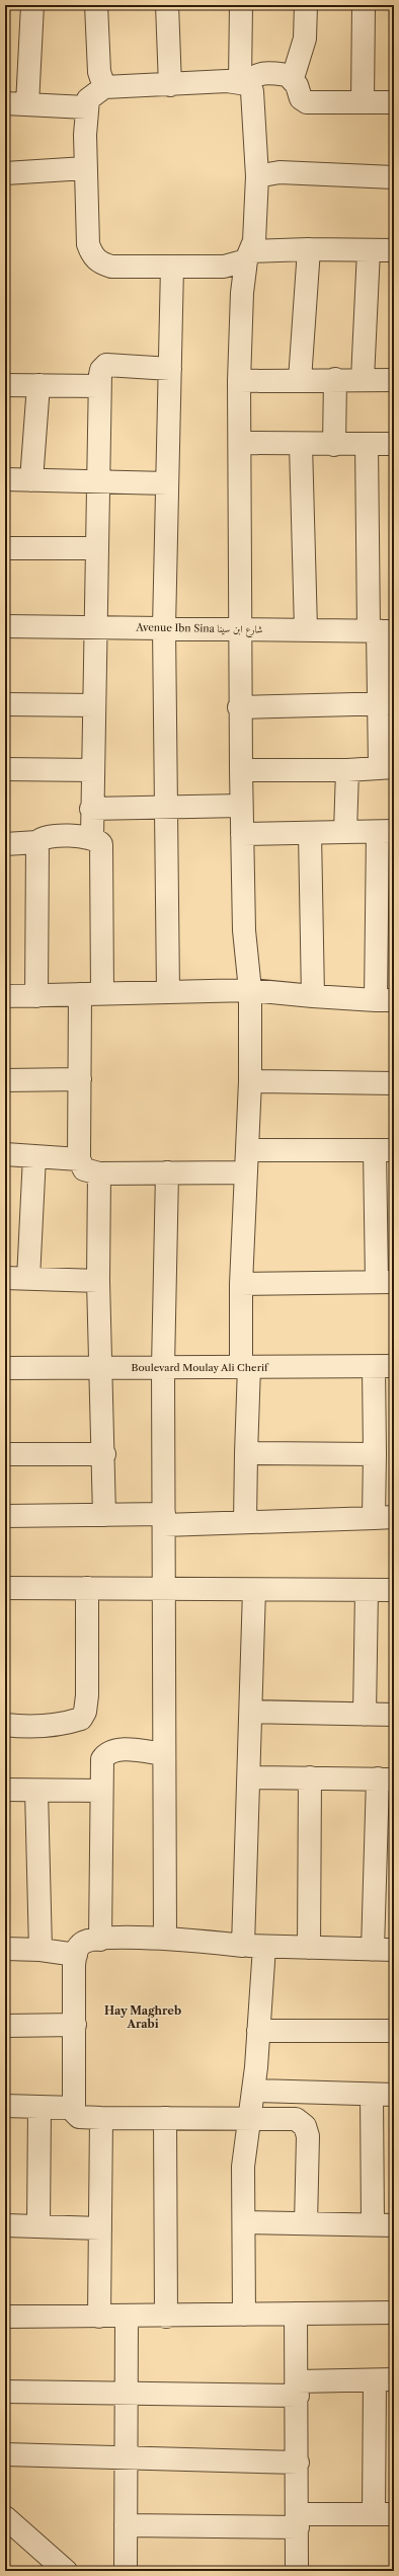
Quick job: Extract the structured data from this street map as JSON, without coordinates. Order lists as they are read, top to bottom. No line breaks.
{"streets":{"street":["Avenue Ibn Sina شارع ابن سينا","Boulevard Moulay Ali Cherif"]},"districts":["Hay Maghreb Arabi"]}
